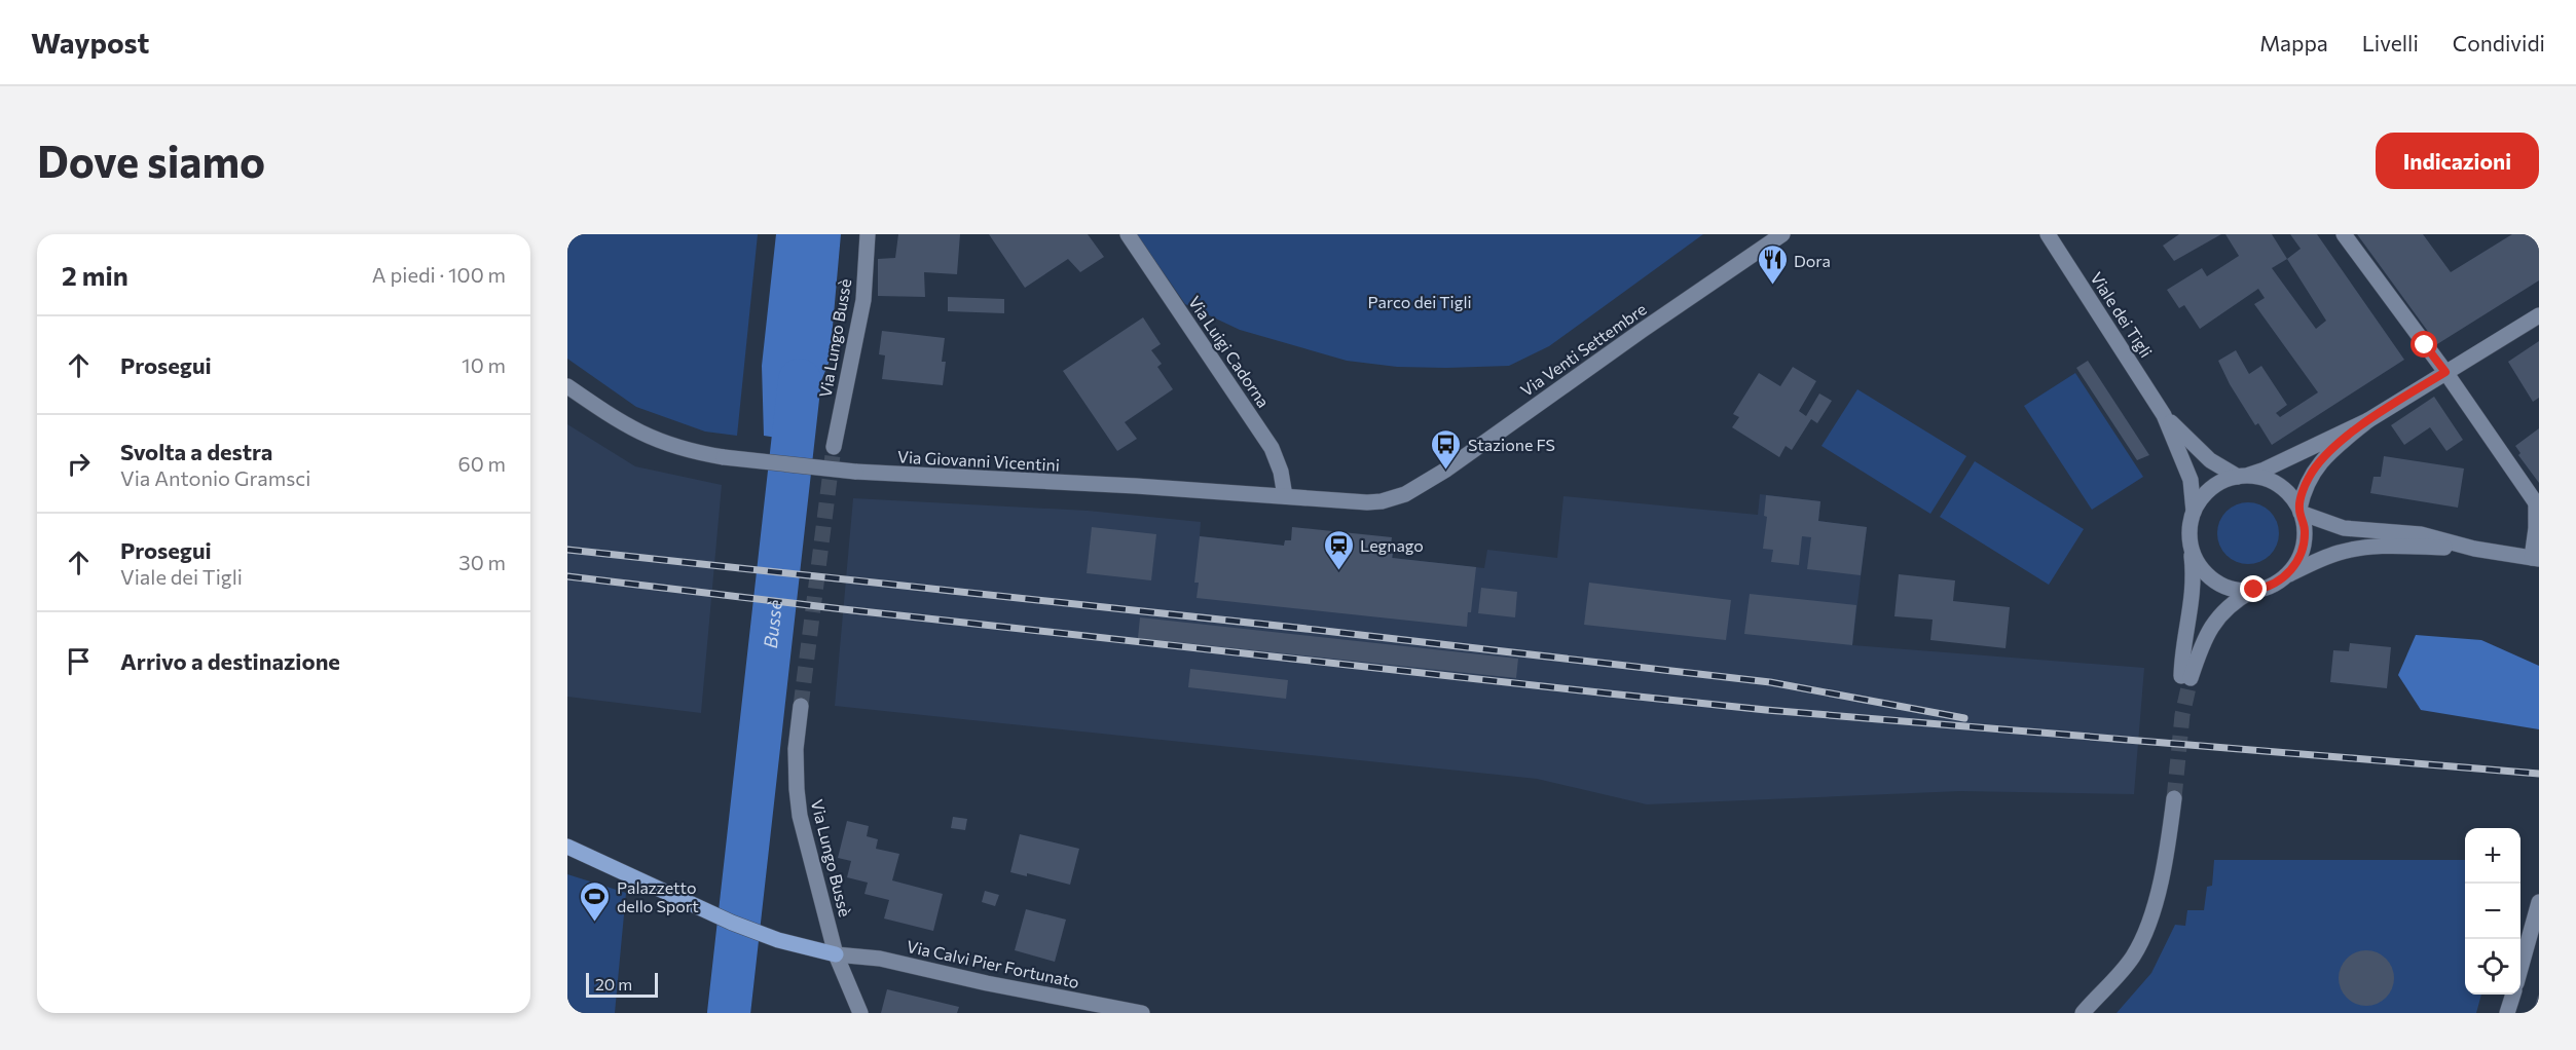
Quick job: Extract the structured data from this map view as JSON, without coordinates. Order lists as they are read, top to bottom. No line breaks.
{"streets":{"street":["Viale dei Tigli","Via Lungo Bussè","Via Venti Settembre","Via Luigi Cadorna","Via Giovanni Vicentini","Via Calvi Pier Fortunato"]},"crossings":[["Via Lungo Bussè","Via Calvi Pier Fortunato"],["Via Venti Settembre","Via Giovanni Vicentini"],["Via Luigi Cadorna","Via Giovanni Vicentini"]],"water":["Bussè"],"parks":["Parco dei Tigli"],"places":{"restaurant":["Dora"],"bus stop":["Stazione FS"],"station":["Legnago"],"sports":["Palazzetto dello Sport"]},"scale_bar":"20 m","page":{"header":"Waypost","nav":["Mappa","Livelli","Condividi"],"buttons":"Indicazioni","title":"Dove siamo","heading":["2 min","A piedi · 100 m"],"list":[["Prosegui","10 m"],["Svolta a destra","Via Antonio Gramsci","60 m"],["Prosegui","Viale dei Tigli","30 m"],"Arrivo a destinazione"],"map_buttons":["+","−"],"scale":"20 m"}}
